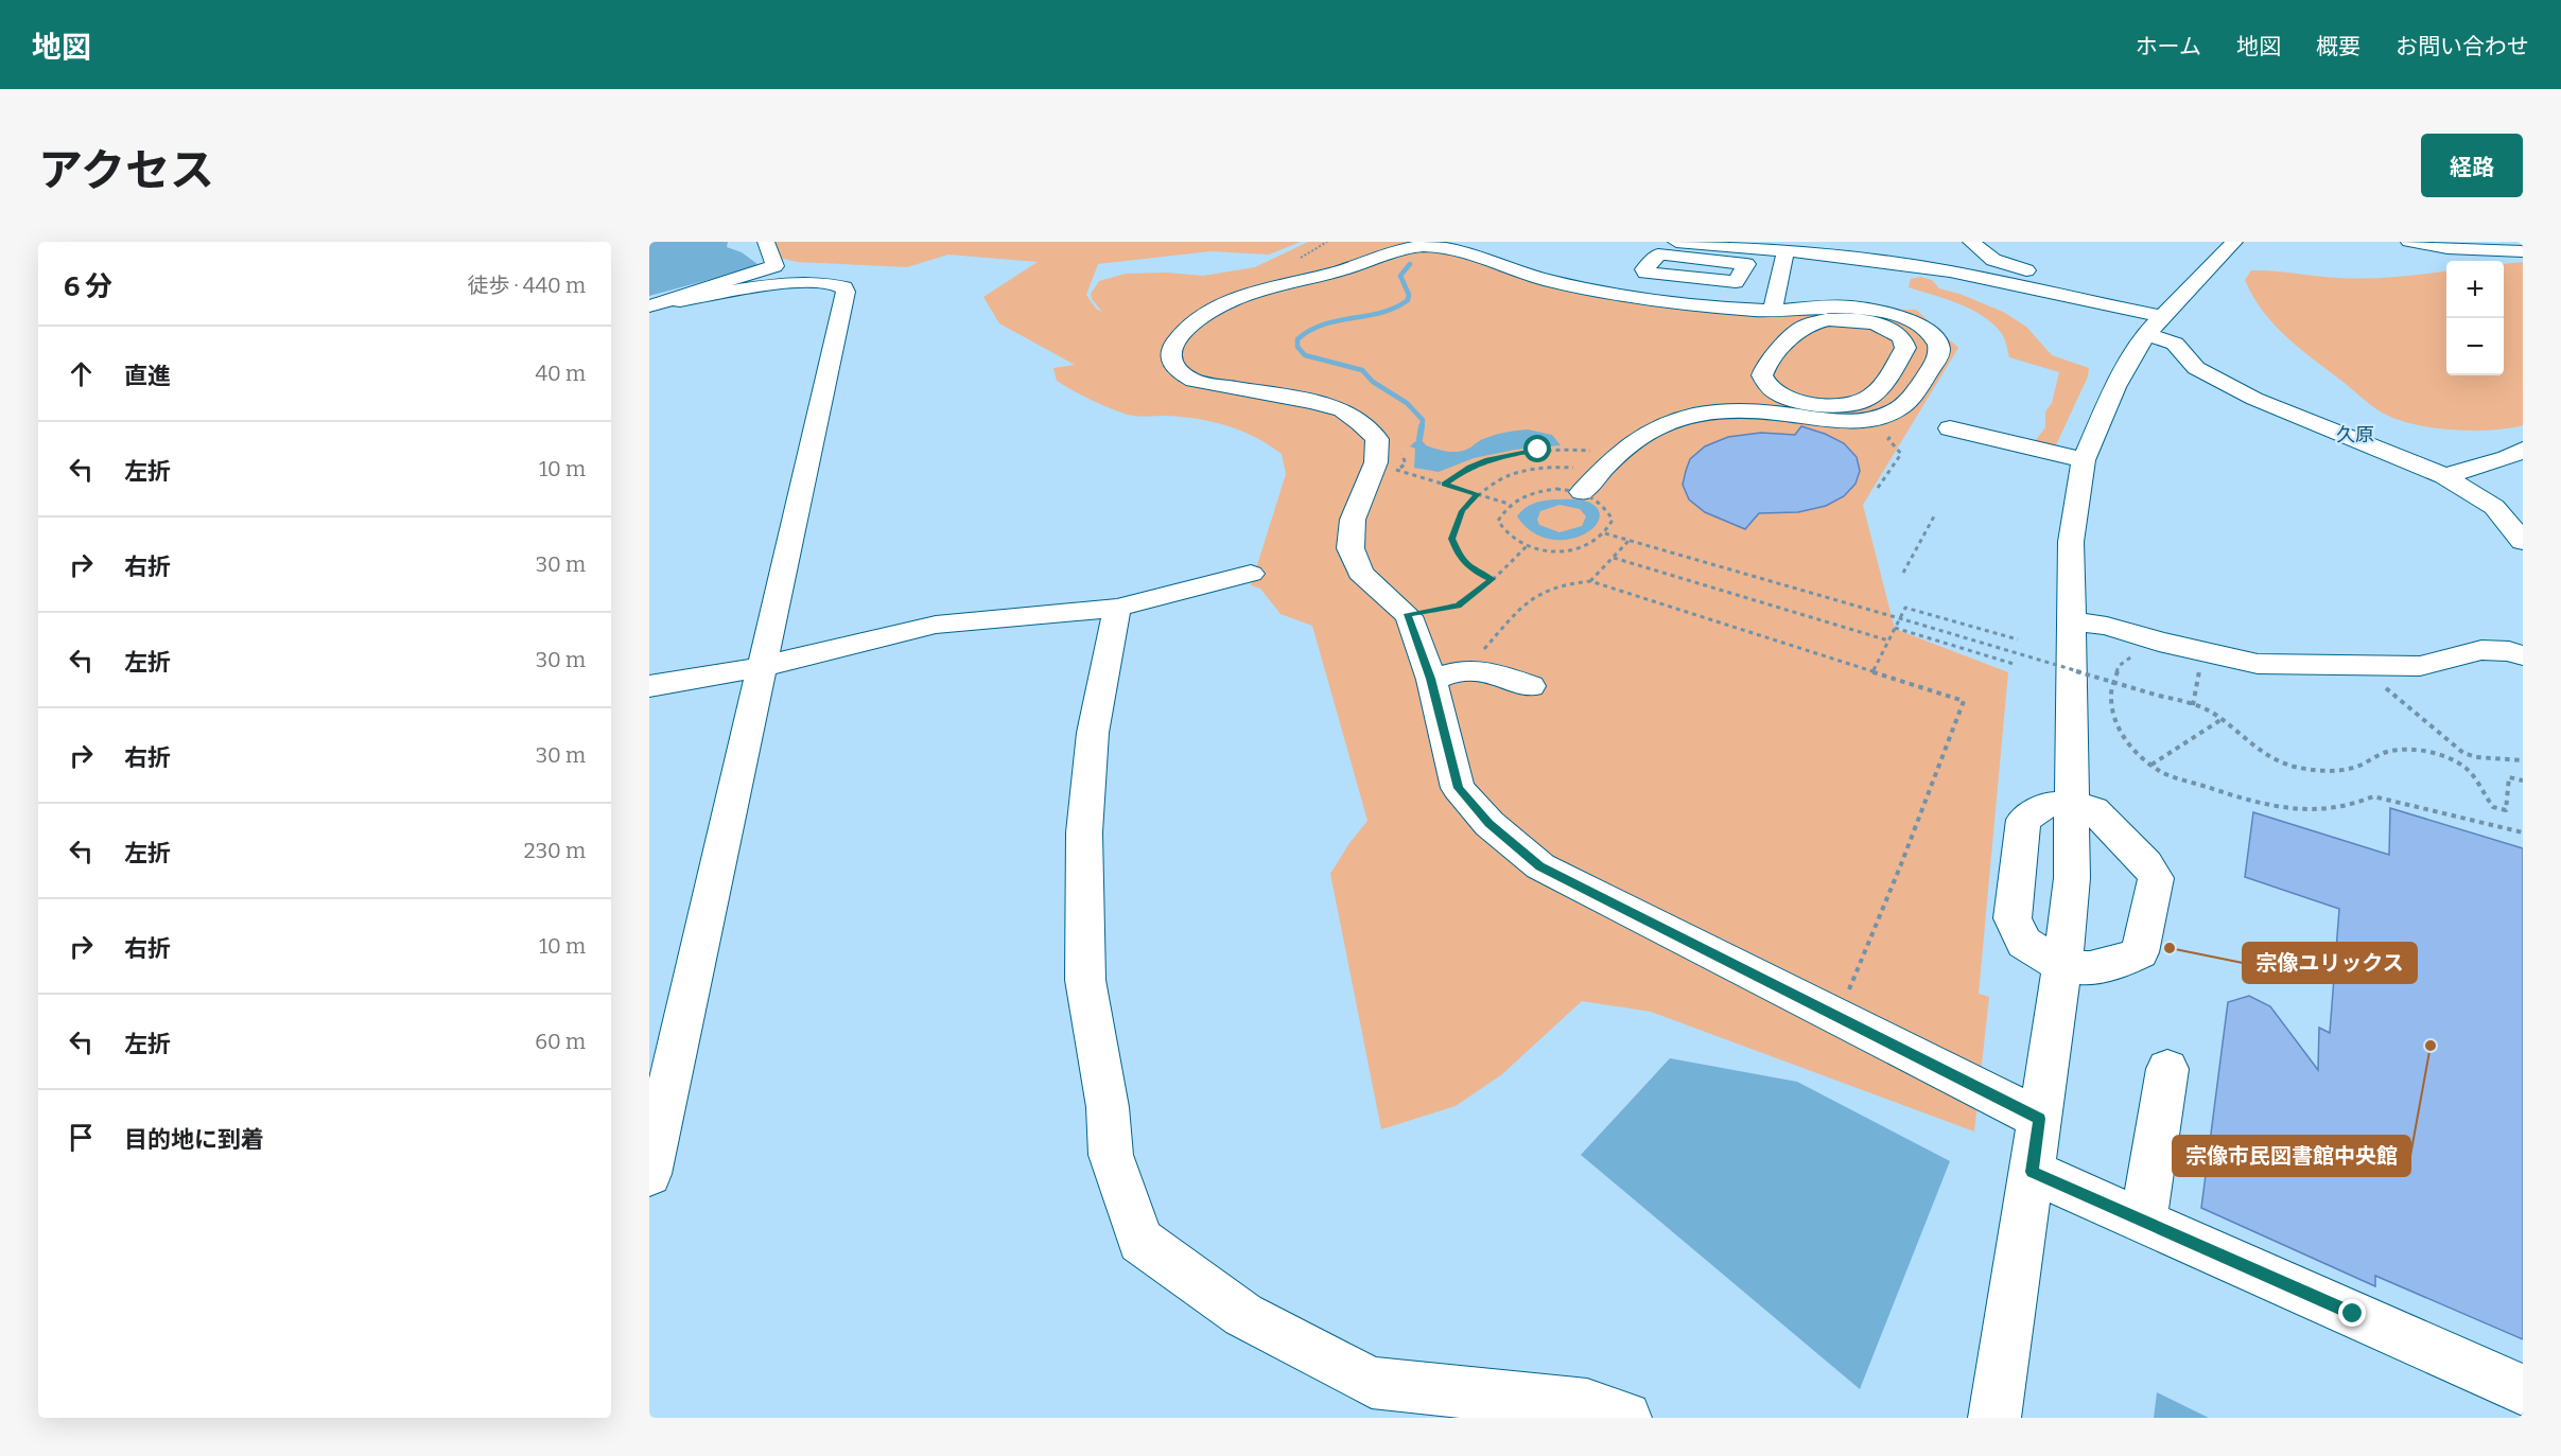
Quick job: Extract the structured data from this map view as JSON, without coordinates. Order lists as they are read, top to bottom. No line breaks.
{"districts":["久原"],"places":["宗像ユリックス","宗像市民図書館中央館"],"page":{"header":"地図","nav":["ホーム","地図","概要","お問い合わせ"],"title":"アクセス","buttons":"経路","heading":["6 分","徒歩 · 440 m"],"map_buttons":["+","−"],"list":[["直進","40 m"],["左折","10 m"],["右折","30 m"],["左折","30 m"],["右折","30 m"],["左折","230 m"],["右折","10 m"],["左折","60 m"],"目的地に到着"]}}
